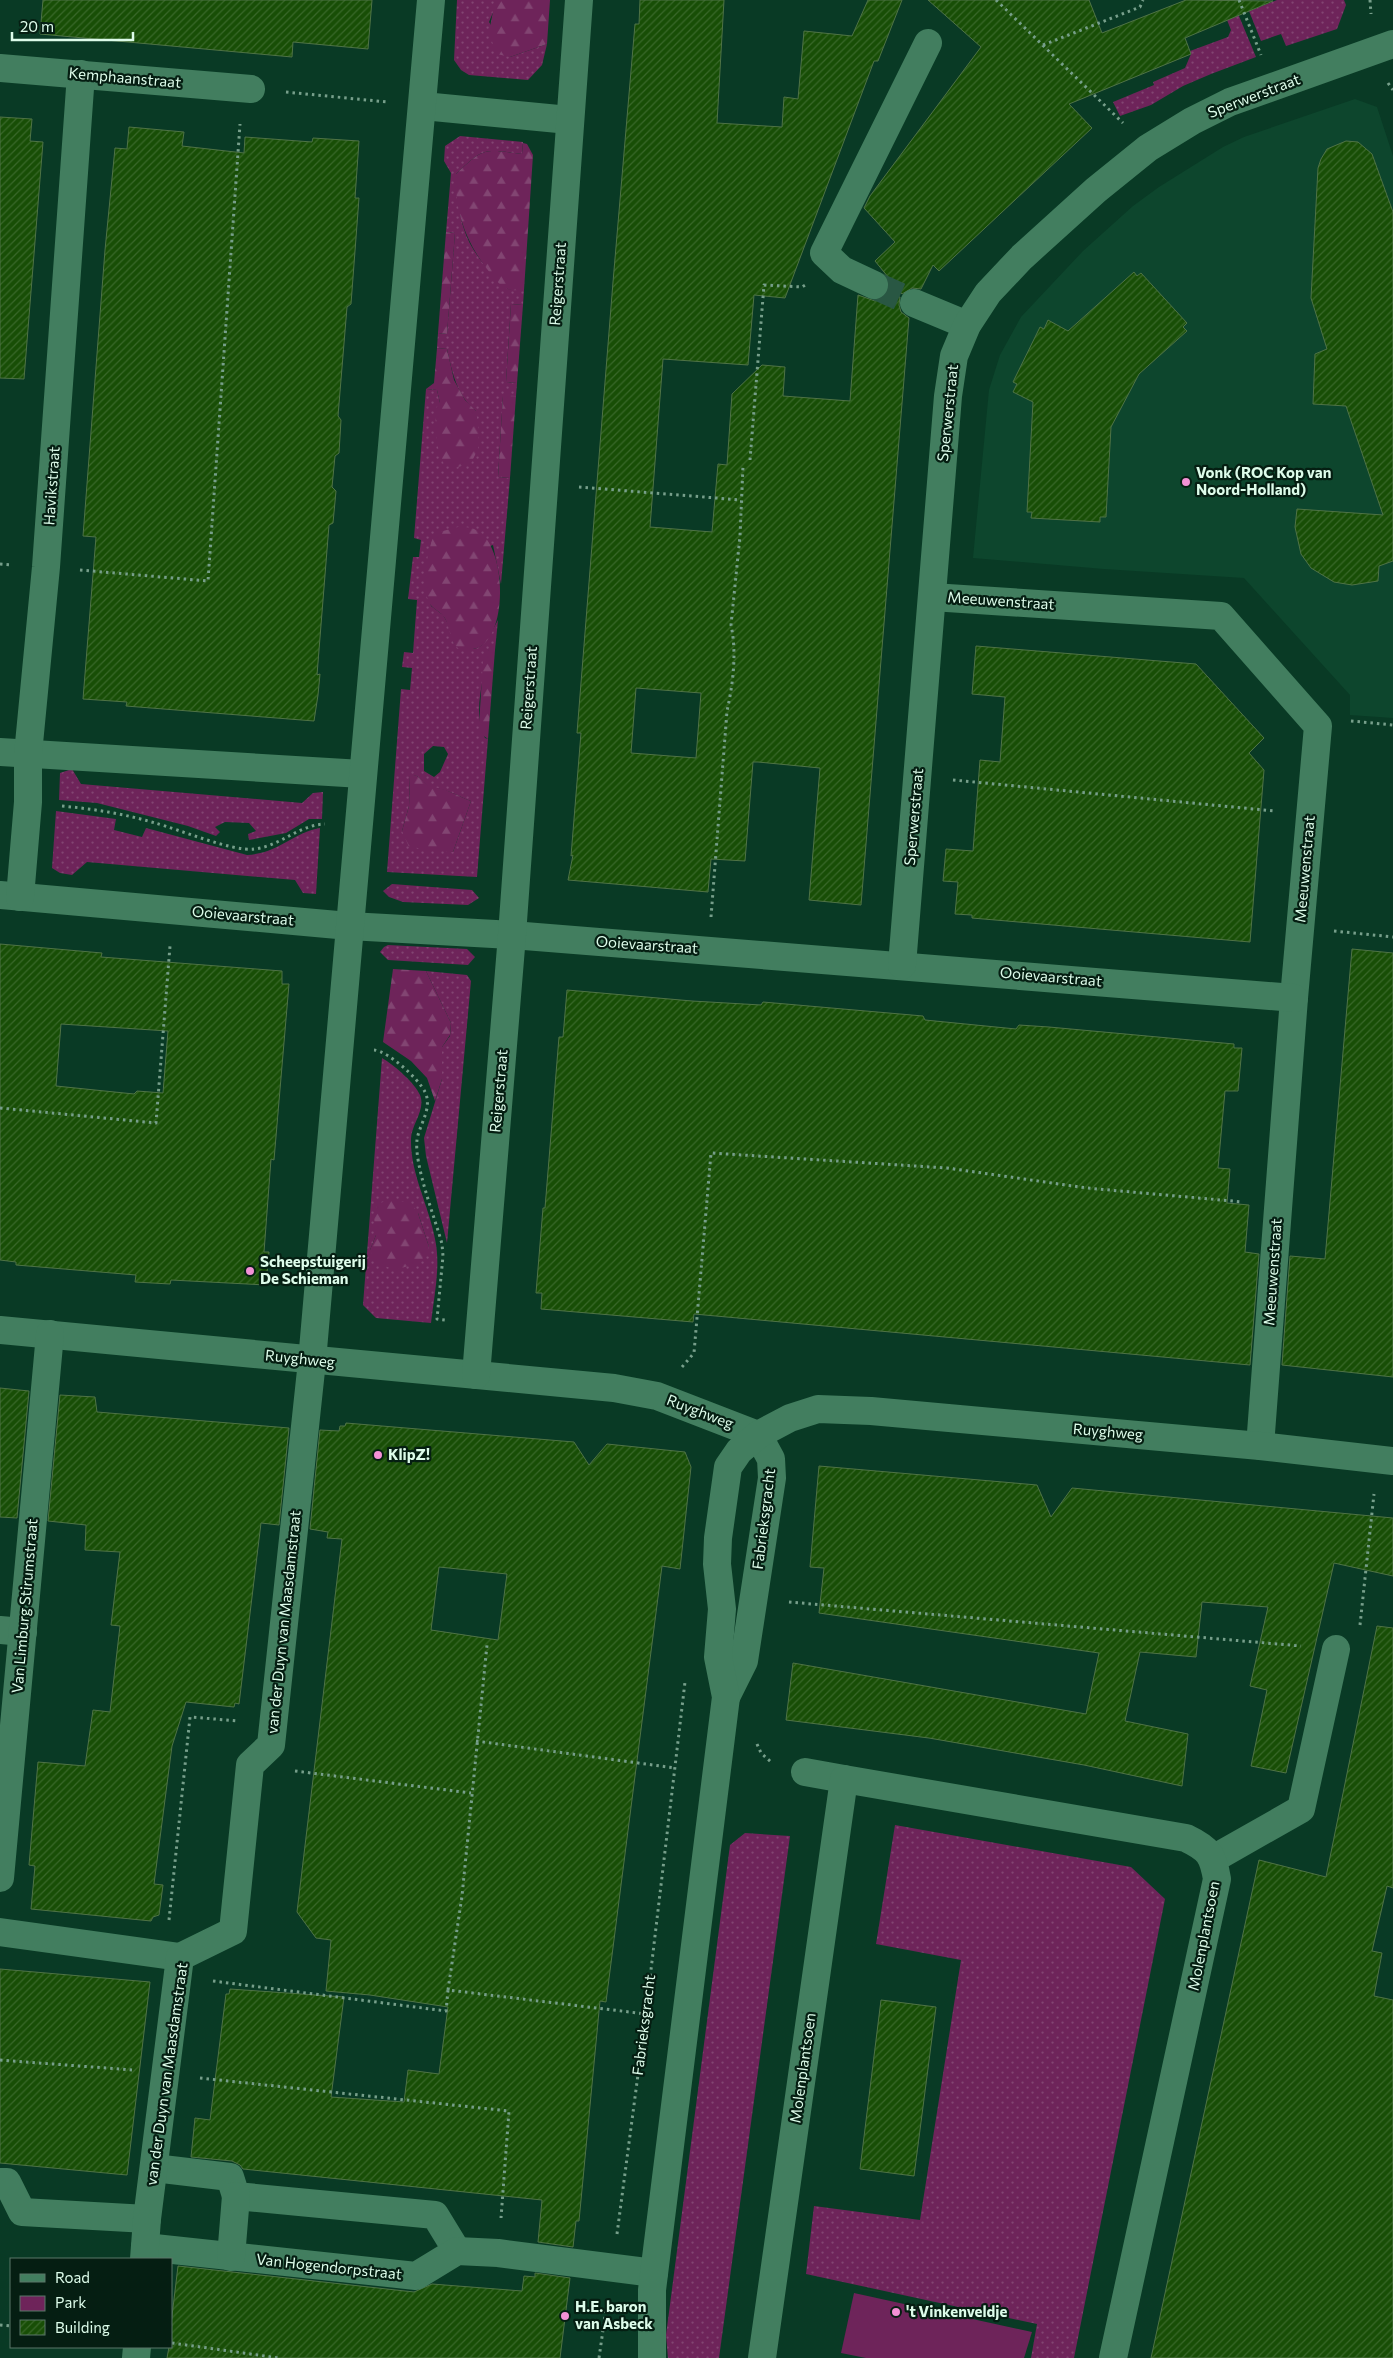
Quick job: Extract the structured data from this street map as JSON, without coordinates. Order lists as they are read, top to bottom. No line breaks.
{"streets":{"street":["Kemphaanstraat","Sperwerstraat","Reigerstraat","Havikstraat","Meeuwenstraat","Ooievaarstraat","Ruyghweg","Fabrieksgracht","Van Limburg Stirumstraat","van der Duyn van Maasdamstraat","Molenplantsoen","Van Hogendorpstraat"]},"crossings":[["Kemphaanstraat","Havikstraat"],["Sperwerstraat","Meeuwenstraat"],["Sperwerstraat","Ooievaarstraat"],["Reigerstraat","Ooievaarstraat"],["Reigerstraat","Ruyghweg"],["Havikstraat","Ooievaarstraat"],["Meeuwenstraat","Ooievaarstraat"],["Meeuwenstraat","Ruyghweg"],["Ruyghweg","Fabrieksgracht"],["Ruyghweg","Van Limburg Stirumstraat"],["Ruyghweg","van der Duyn van Maasdamstraat"],["van der Duyn van Maasdamstraat","Van Hogendorpstraat"]],"places":["Vonk (ROC Kop van Noord-Holland)","Scheepstuigerij De Schieman","KlipZ!","'t Vinkenveldje","H.E. baron van Asbeck"],"legend":["Road","Park","Building"],"scale_bar":"20 m"}
